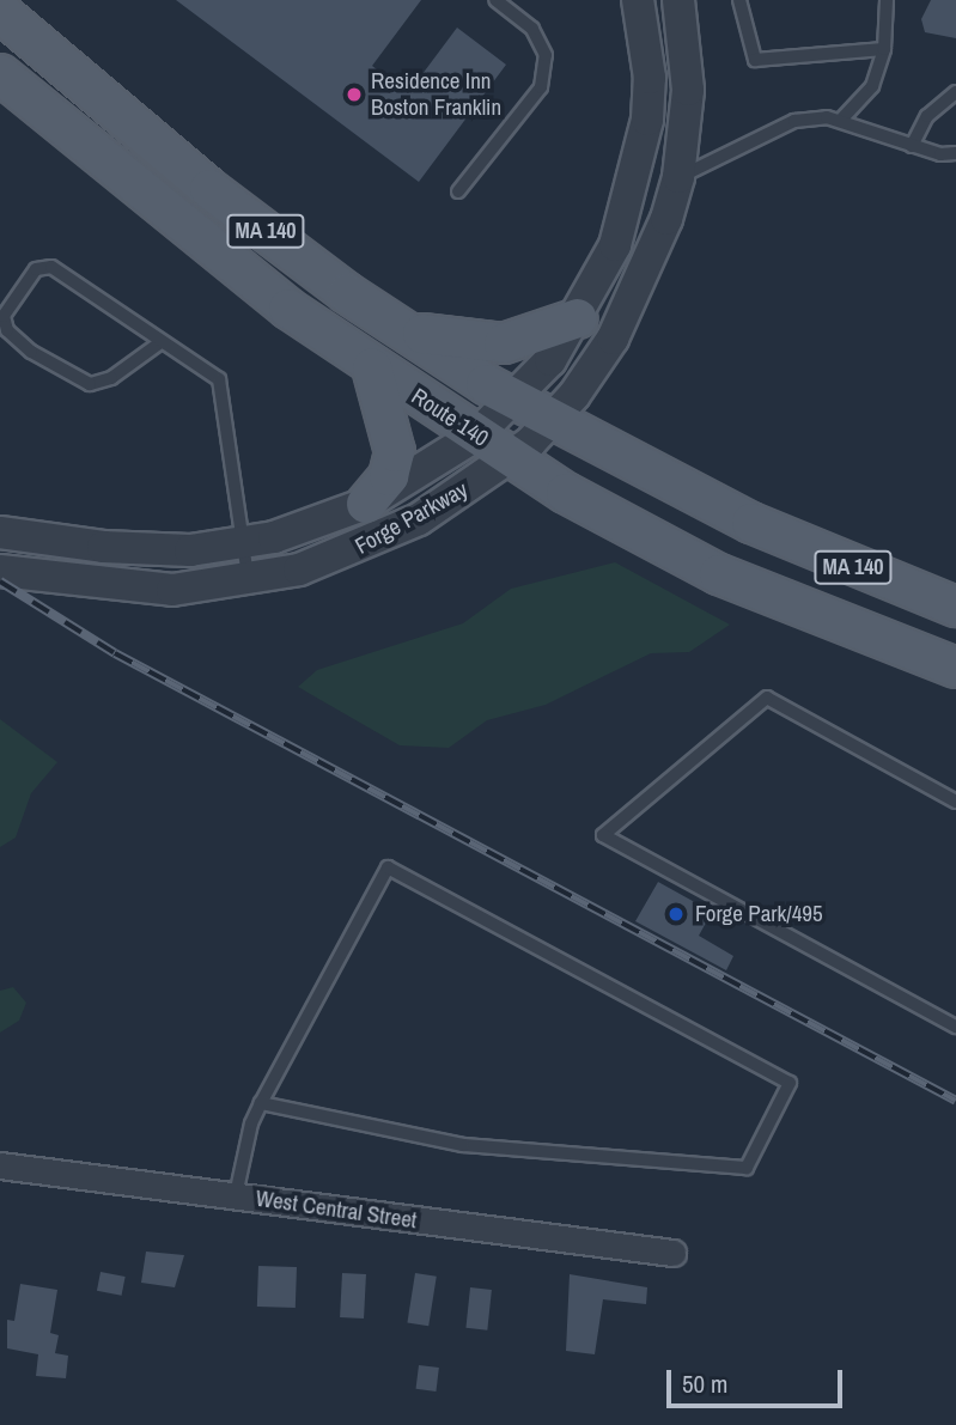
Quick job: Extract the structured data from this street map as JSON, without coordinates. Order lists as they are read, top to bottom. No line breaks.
{"streets":{"main road":["MA 140","Route 140"],"street":["Forge Parkway","West Central Street"]},"crossings":[["Route 140","Forge Parkway"]],"places":["Residence Inn Boston Franklin","Forge Park/495"],"scale_bar":"50 m"}
